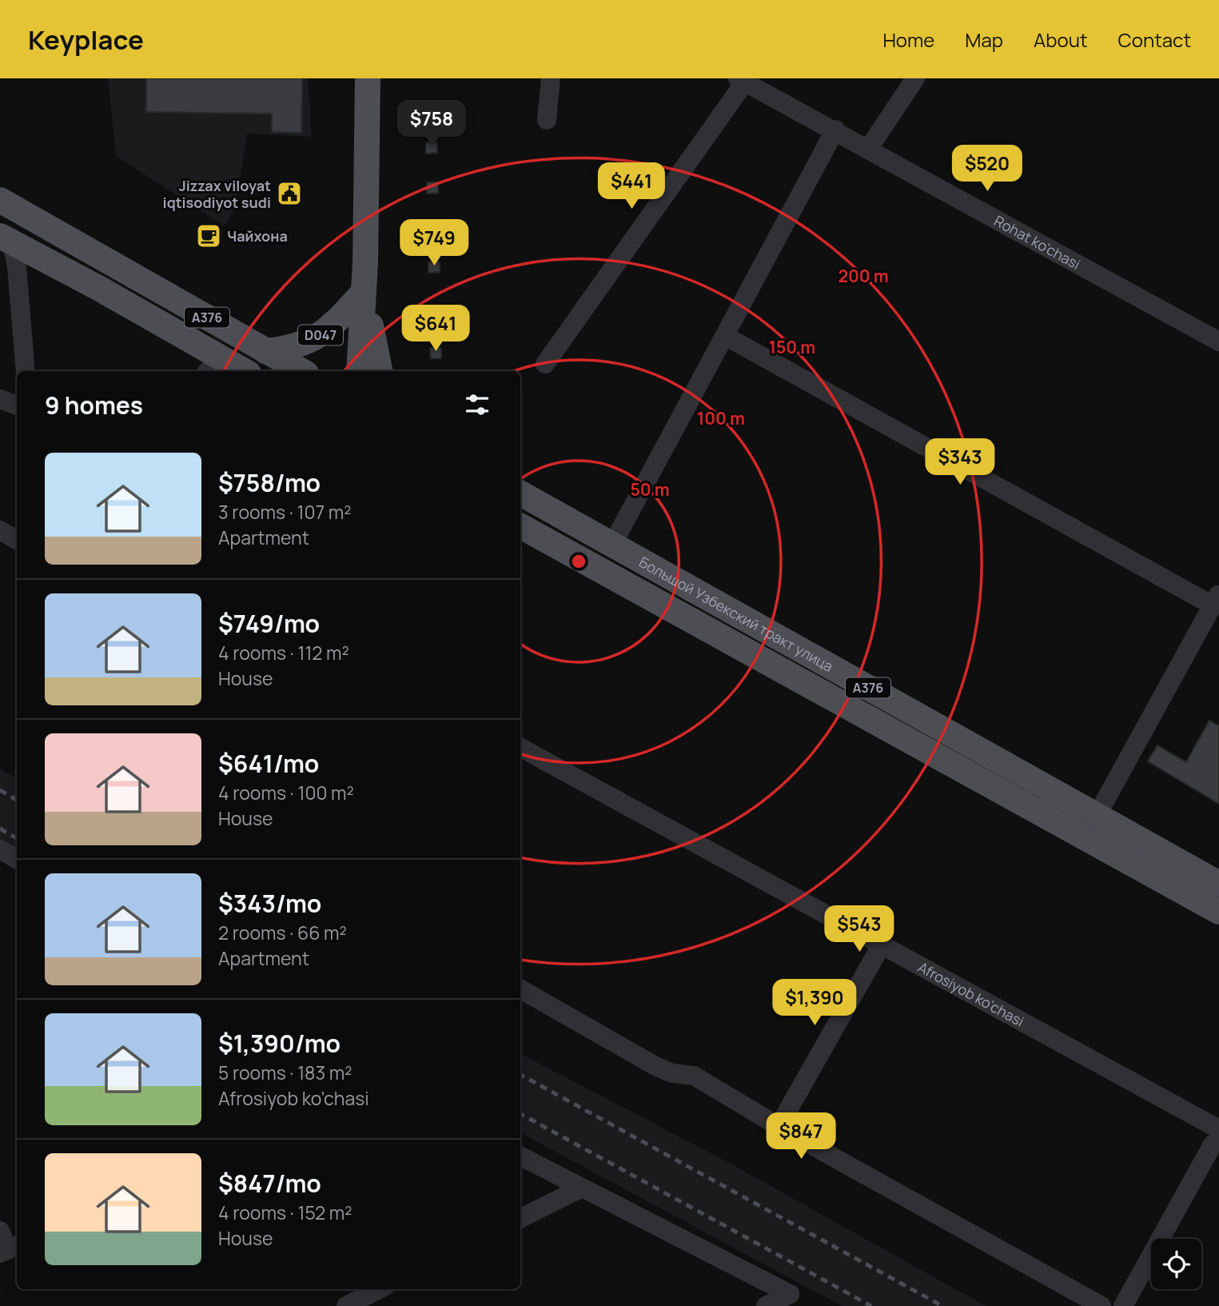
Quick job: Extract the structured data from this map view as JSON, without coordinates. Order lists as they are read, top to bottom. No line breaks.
{"streets":{"main road":["A376","D047","Большой Узбекский тракт улица"],"street":["Rohat ko'chasi","Afrosiyob ko'chasi"]},"crossings":[["A376","D047"]],"places":{"public building":["Jizzax viloyat iqtisodiyot sudi"],"cafe":["Чайхона"]},"page":{"header":"Keyplace","nav":["Home","Map","About","Contact"],"price":["$758","$520","$441","$749","$641","$343","$543","$1,390","$847"],"heading":"9 homes","list":[{"name":"$758/mo","note":"3 rooms · 107 m² · Apartment"},{"name":"$749/mo","note":"4 rooms · 112 m² · House"},{"name":"$641/mo","note":"4 rooms · 100 m² · House"},{"name":"$343/mo","note":"2 rooms · 66 m² · Apartment"},{"name":"$1,390/mo","note":"5 rooms · 183 m² · Afrosiyob ko'chasi"},{"name":"$847/mo","note":"4 rooms · 152 m² · House"}]},"rings":["200 m","150 m","100 m","50 m"]}
